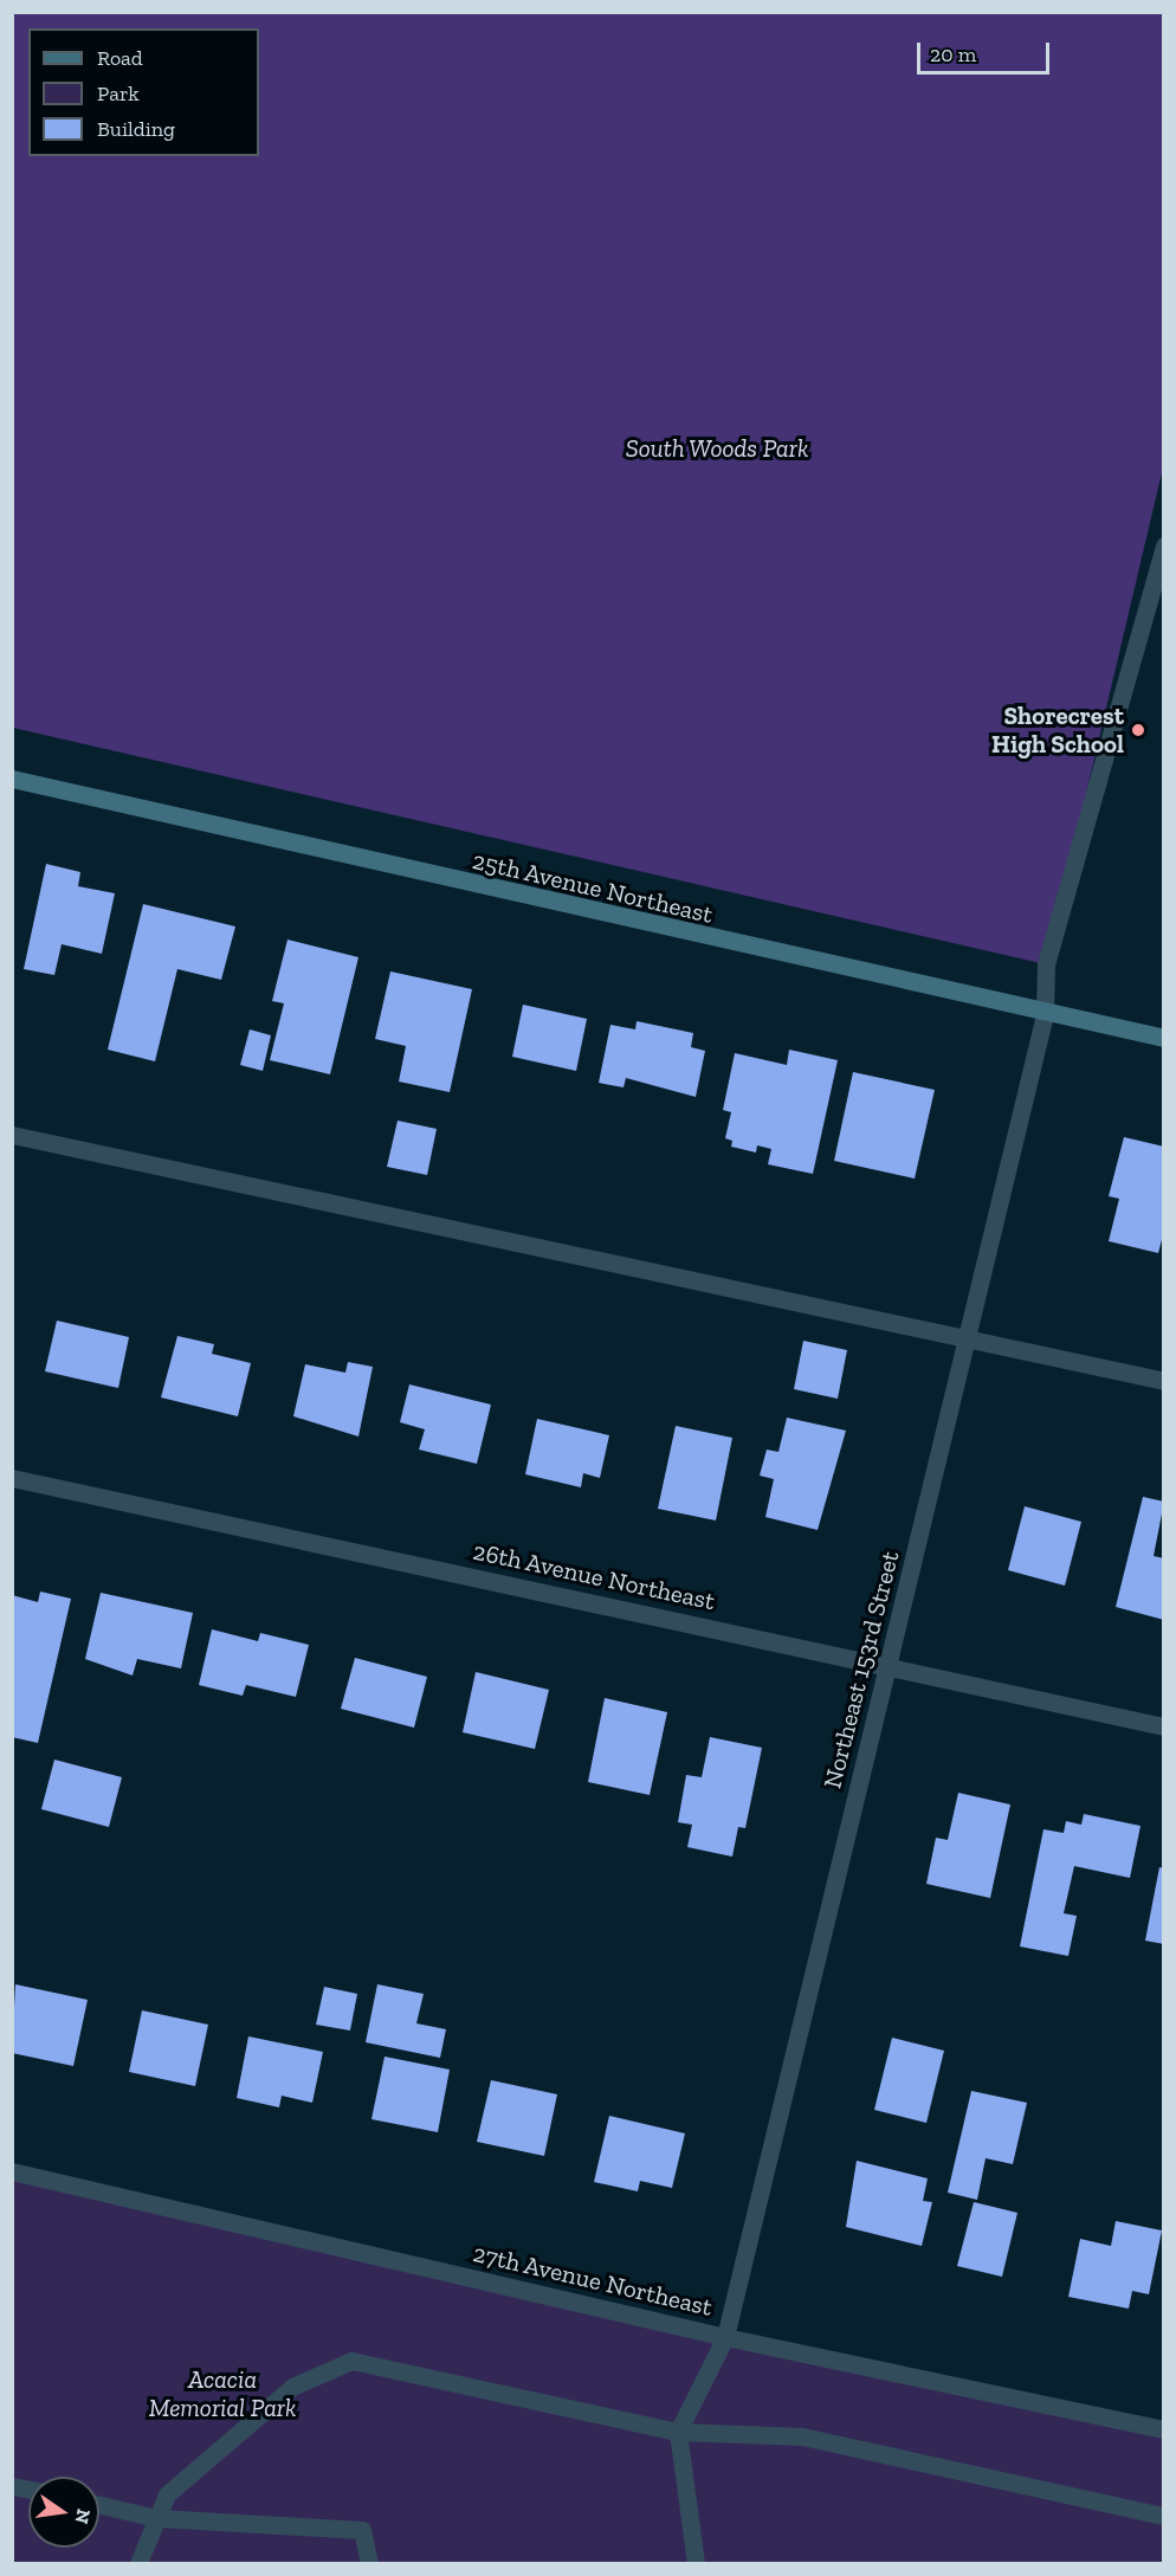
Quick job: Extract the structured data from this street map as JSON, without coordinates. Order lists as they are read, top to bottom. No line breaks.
{"streets":{"street":["25th Avenue Northeast","26th Avenue Northeast","Northeast 153rd Street","27th Avenue Northeast"]},"crossings":[["25th Avenue Northeast","Northeast 153rd Street"],["26th Avenue Northeast","Northeast 153rd Street"],["Northeast 153rd Street","27th Avenue Northeast"]],"parks":["South Woods Park","Acacia Memorial Park"],"places":["Shorecrest High School"],"legend":["Road","Park","Building"],"scale_bar":"20 m","north":"right"}
